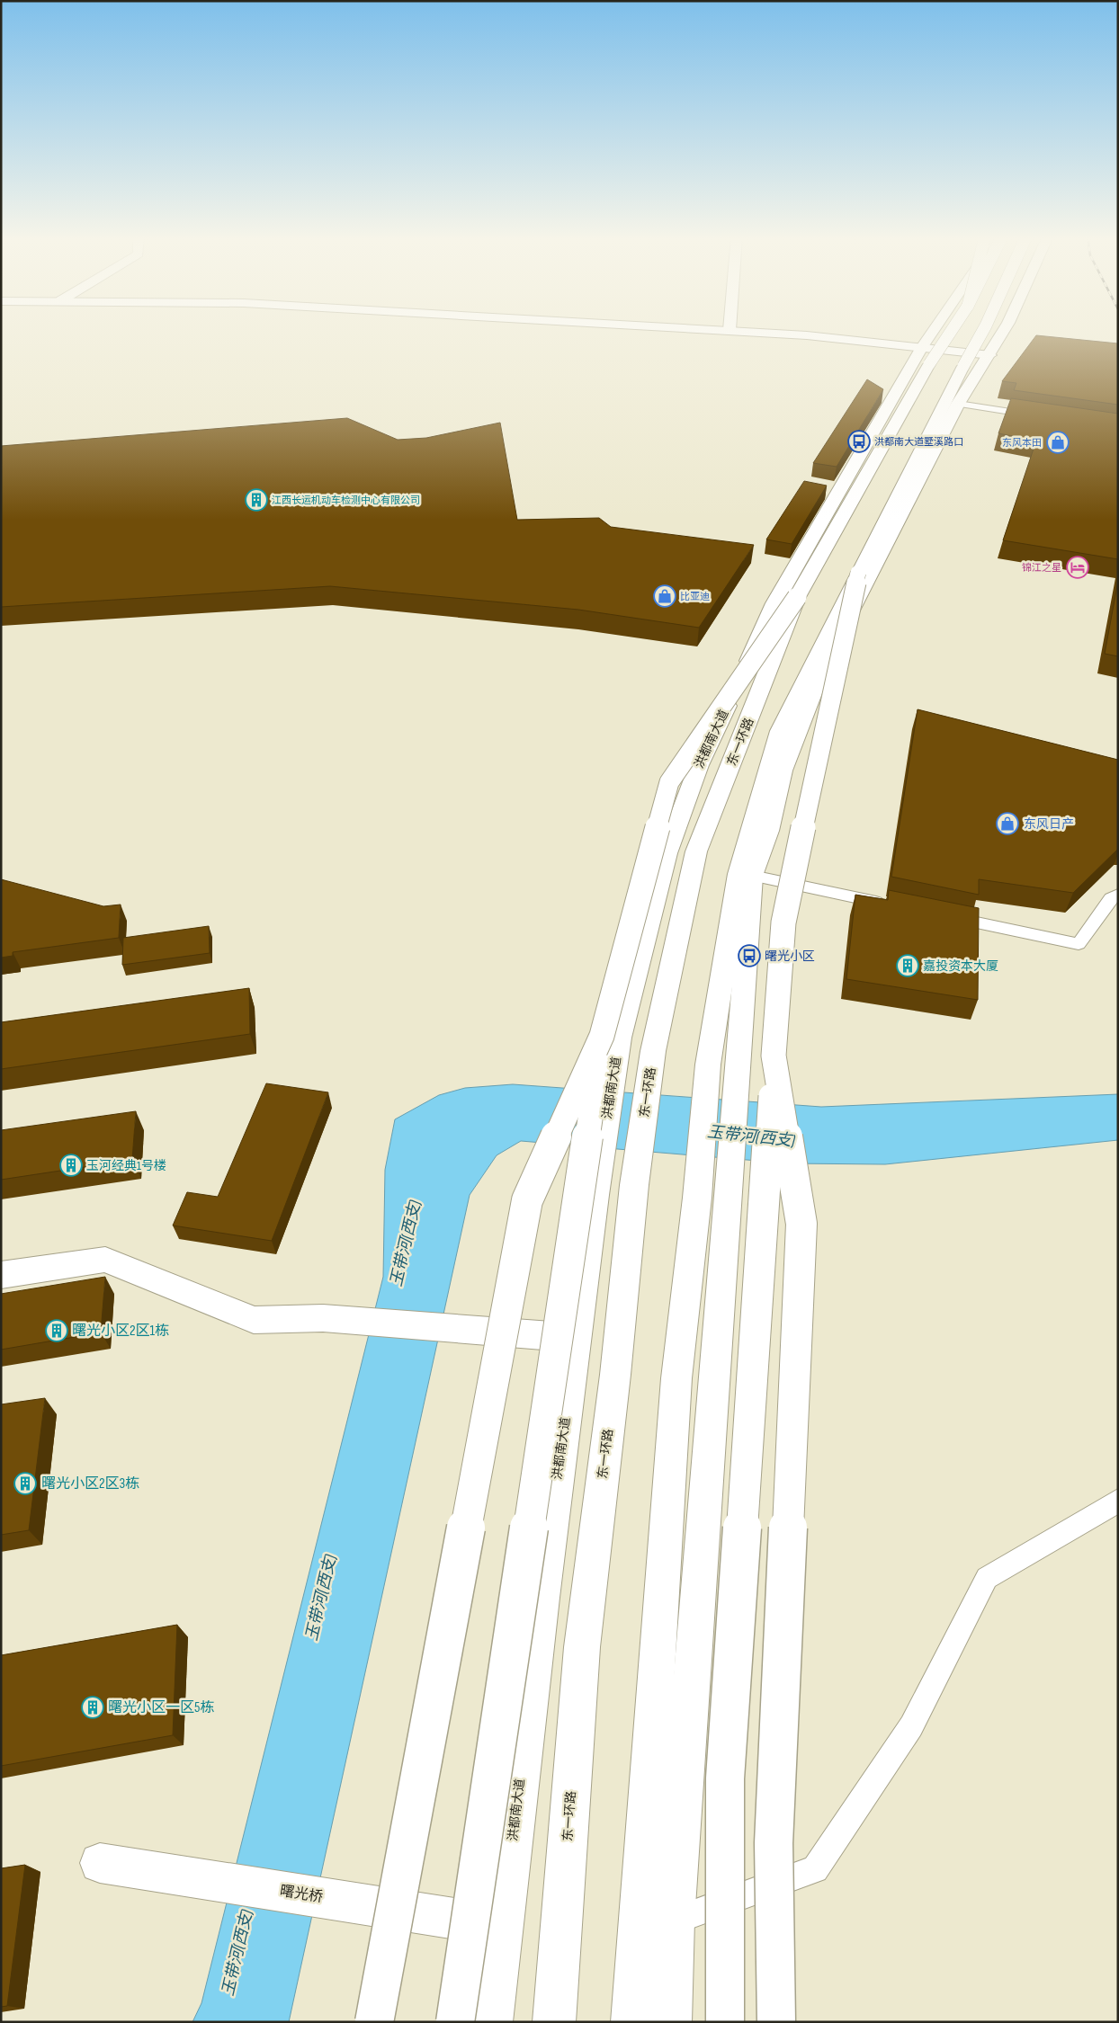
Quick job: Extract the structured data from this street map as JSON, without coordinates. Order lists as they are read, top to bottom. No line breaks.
{"streets":{"main road":["洪都南大道","东一环路","曙光桥"]},"crossings":[["洪都南大道","曙光桥"]],"water":["玉带河(西支)"],"places":{"bus stop":["洪都南大道墅溪路口","曙光小区"],"shop":["东风本田","比亚迪","东风日产"],"building":["江西长运机动车检测中心有限公司","嘉投资本大厦","玉河经典1号楼","曙光小区2区1栋","曙光小区2区3栋","曙光小区一区5栋"],"hotel":["锦江之星"]}}
